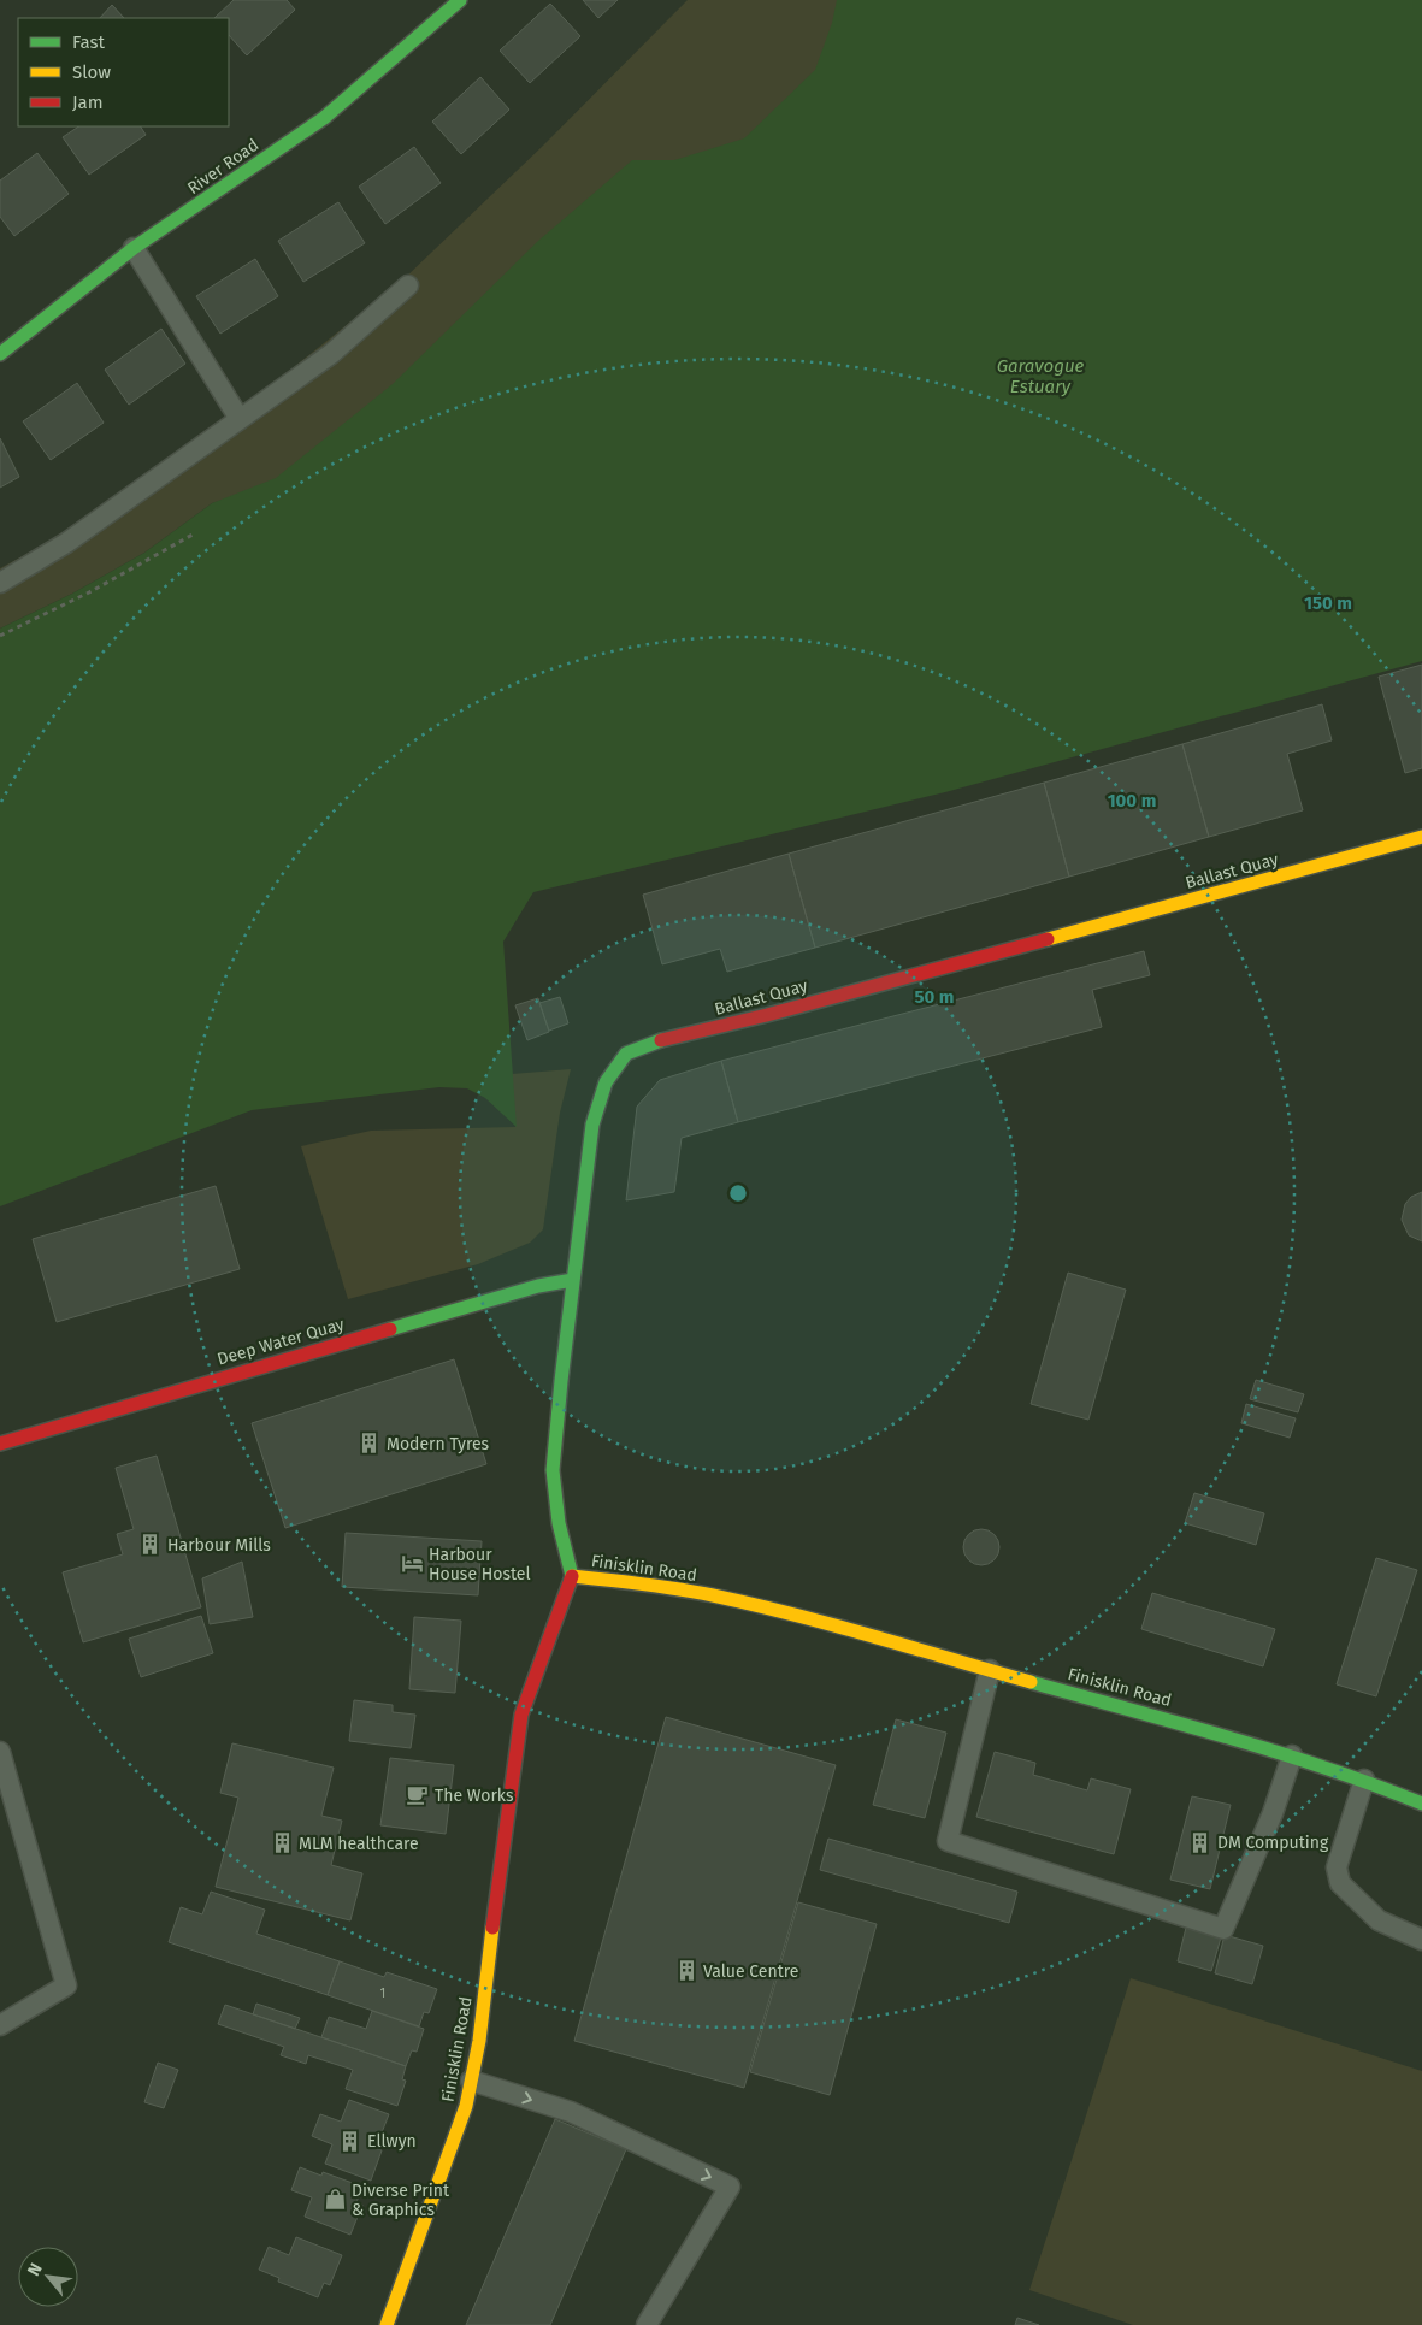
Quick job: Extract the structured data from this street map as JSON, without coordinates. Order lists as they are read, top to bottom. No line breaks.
{"streets":{"street":["River Road","Ballast Quay","Deep Water Quay","Finisklin Road"]},"crossings":[["Ballast Quay","Deep Water Quay"],["Ballast Quay","Finisklin Road"]],"water":["Garavogue Estuary"],"places":{"building":["Modern Tyres","Harbour Mills","DM Computing","MLM healthcare","Value Centre","Ellwyn"],"hotel":["Harbour House Hostel"],"cafe":["The Works"],"shop":["Diverse Print & Graphics"]},"house_numbers":["1"],"legend":["Fast","Slow","Jam"],"north":"top left","rings":["150 m","100 m","50 m"]}
